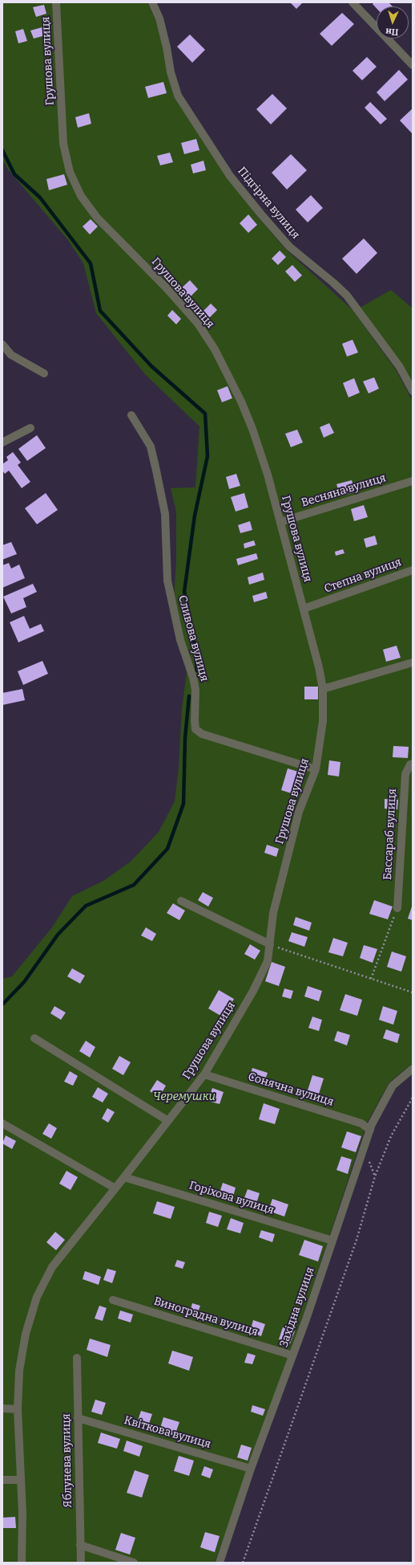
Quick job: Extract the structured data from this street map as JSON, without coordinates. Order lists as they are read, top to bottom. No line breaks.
{"streets":{"street":["Грушова вулиця","Підгірна вулиця","Весняна вулиця","Степна вулиця","Сливова вулиця","Бассараб вулиця","Сонячна вулиця","Горіхова вулиця","Західна вулиця","Виноградна вулиця","Квіткова вулиця","Яблунева вулиця"]},"crossings":[["Грушова вулиця","Весняна вулиця"],["Грушова вулиця","Степна вулиця"],["Грушова вулиця","Сливова вулиця"],["Грушова вулиця","Сонячна вулиця"],["Грушова вулиця","Горіхова вулиця"],["Сонячна вулиця","Західна вулиця"],["Горіхова вулиця","Західна вулиця"],["Західна вулиця","Виноградна вулиця"],["Західна вулиця","Квіткова вулиця"],["Квіткова вулиця","Яблунева вулиця"]],"parks":["Черемушки"],"north":"bottom"}
